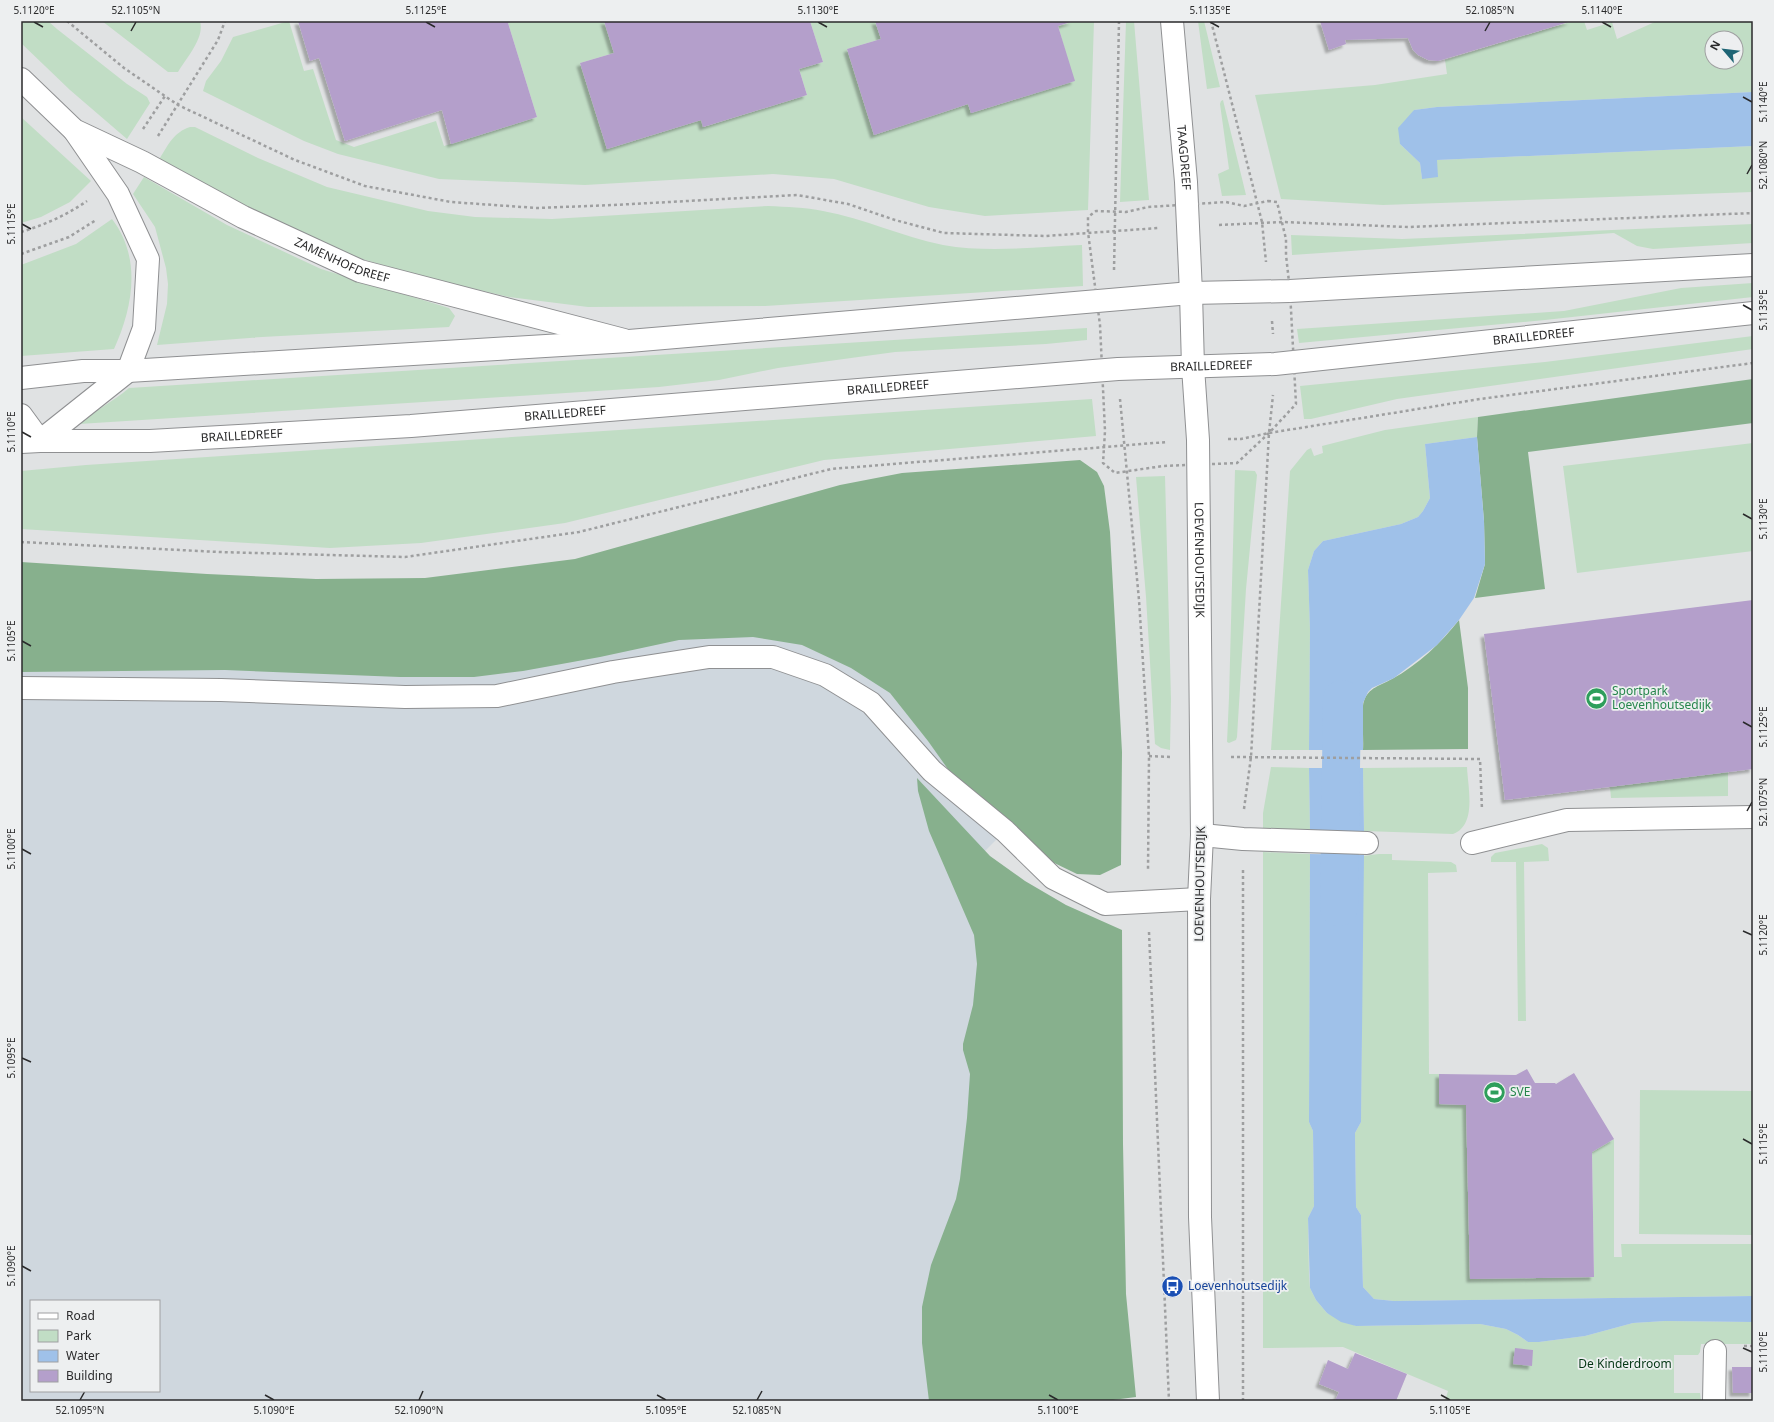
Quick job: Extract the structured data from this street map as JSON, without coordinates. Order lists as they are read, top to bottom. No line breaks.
{"streets":{"main road":["TAAGDREEF","ZAMENHOFDREEF","BRAILLEDREEF","LOEVENHOUTSEDIJK"]},"crossings":[["TAAGDREEF","BRAILLEDREEF"],["TAAGDREEF","LOEVENHOUTSEDIJK"],["BRAILLEDREEF","LOEVENHOUTSEDIJK"]],"parks":["De Kinderdroom"],"places":{"sports":["Sportpark Loevenhoutsedijk","SVE"],"bus stop":["Loevenhoutsedijk"]},"legend":["Road","Park","Water","Building"],"north":"top left","coordinates":["5.1120°E","52.1105°N","5.1125°E","5.1130°E","5.1135°E","52.1085°N","5.1140°E","52.1080°N","5.1115°E","5.1110°E","5.1105°E","52.1075°N","5.1100°E","5.1095°E","5.1090°E","52.1095°N","52.1090°N"]}
